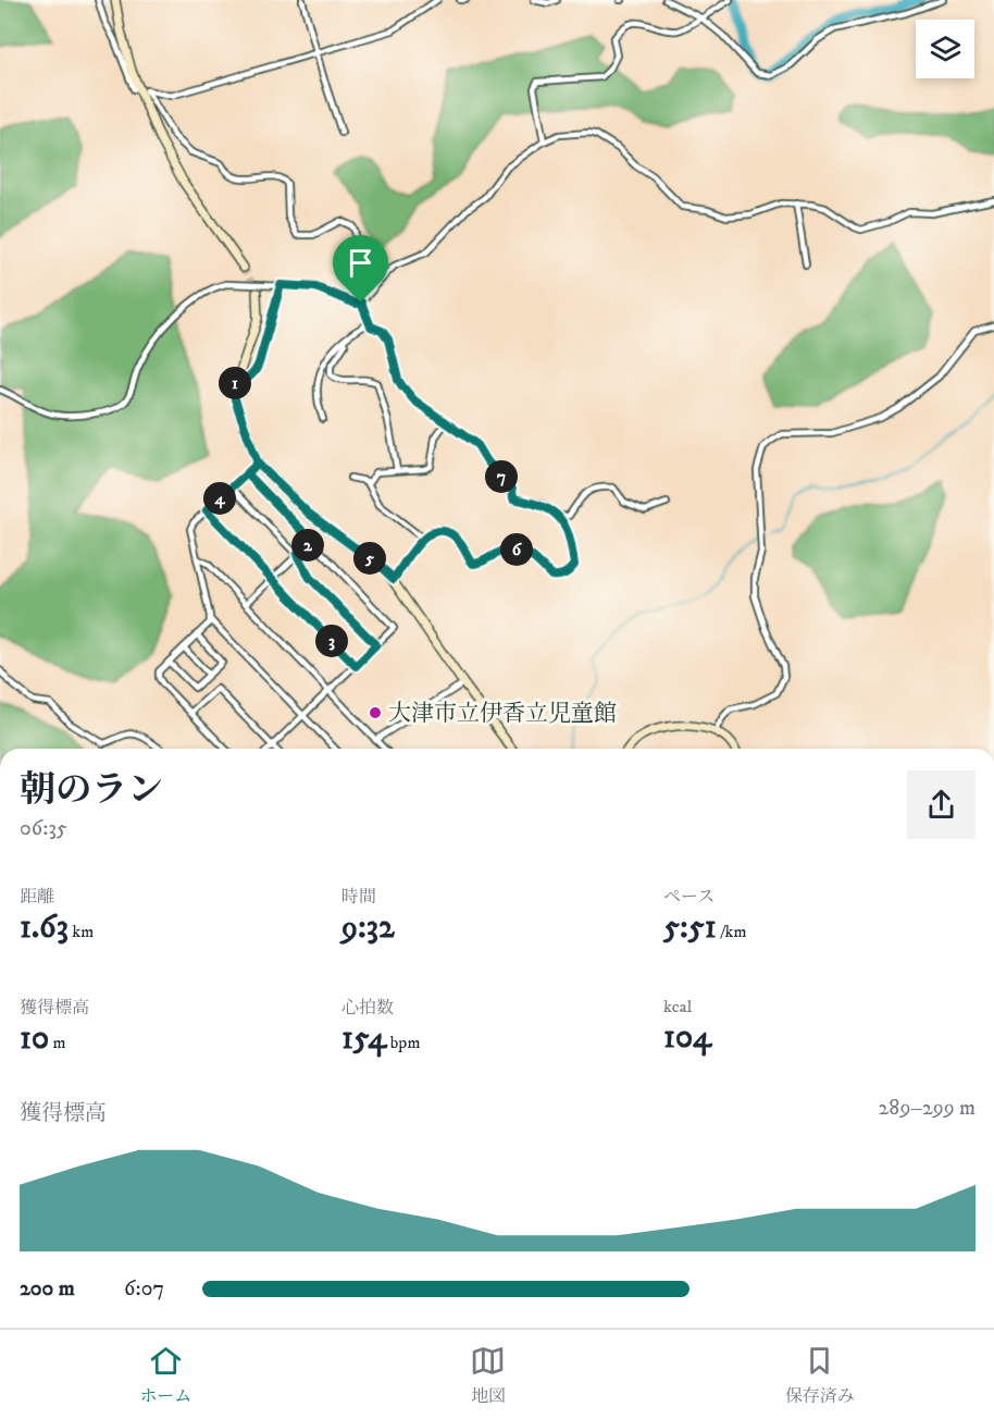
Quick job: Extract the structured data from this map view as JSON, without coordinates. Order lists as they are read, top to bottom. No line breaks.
{"places":["大津市立伊香立児童館"],"page":{"pins":["1","7","4","2","6","5","3"],"heading":["朝のラン","06:35"],"stats":[["距離","1.63 km"],["時間","9:32"],["ペース","5:51 /km"],["獲得標高","10 m"],["心拍数","154 bpm"],["kcal","104"]],"chart":["獲得標高","289–299 m"],"list":[{"name":"200 m","note":"6:07"}],"tabs":["ホーム","地図","保存済み"]}}
